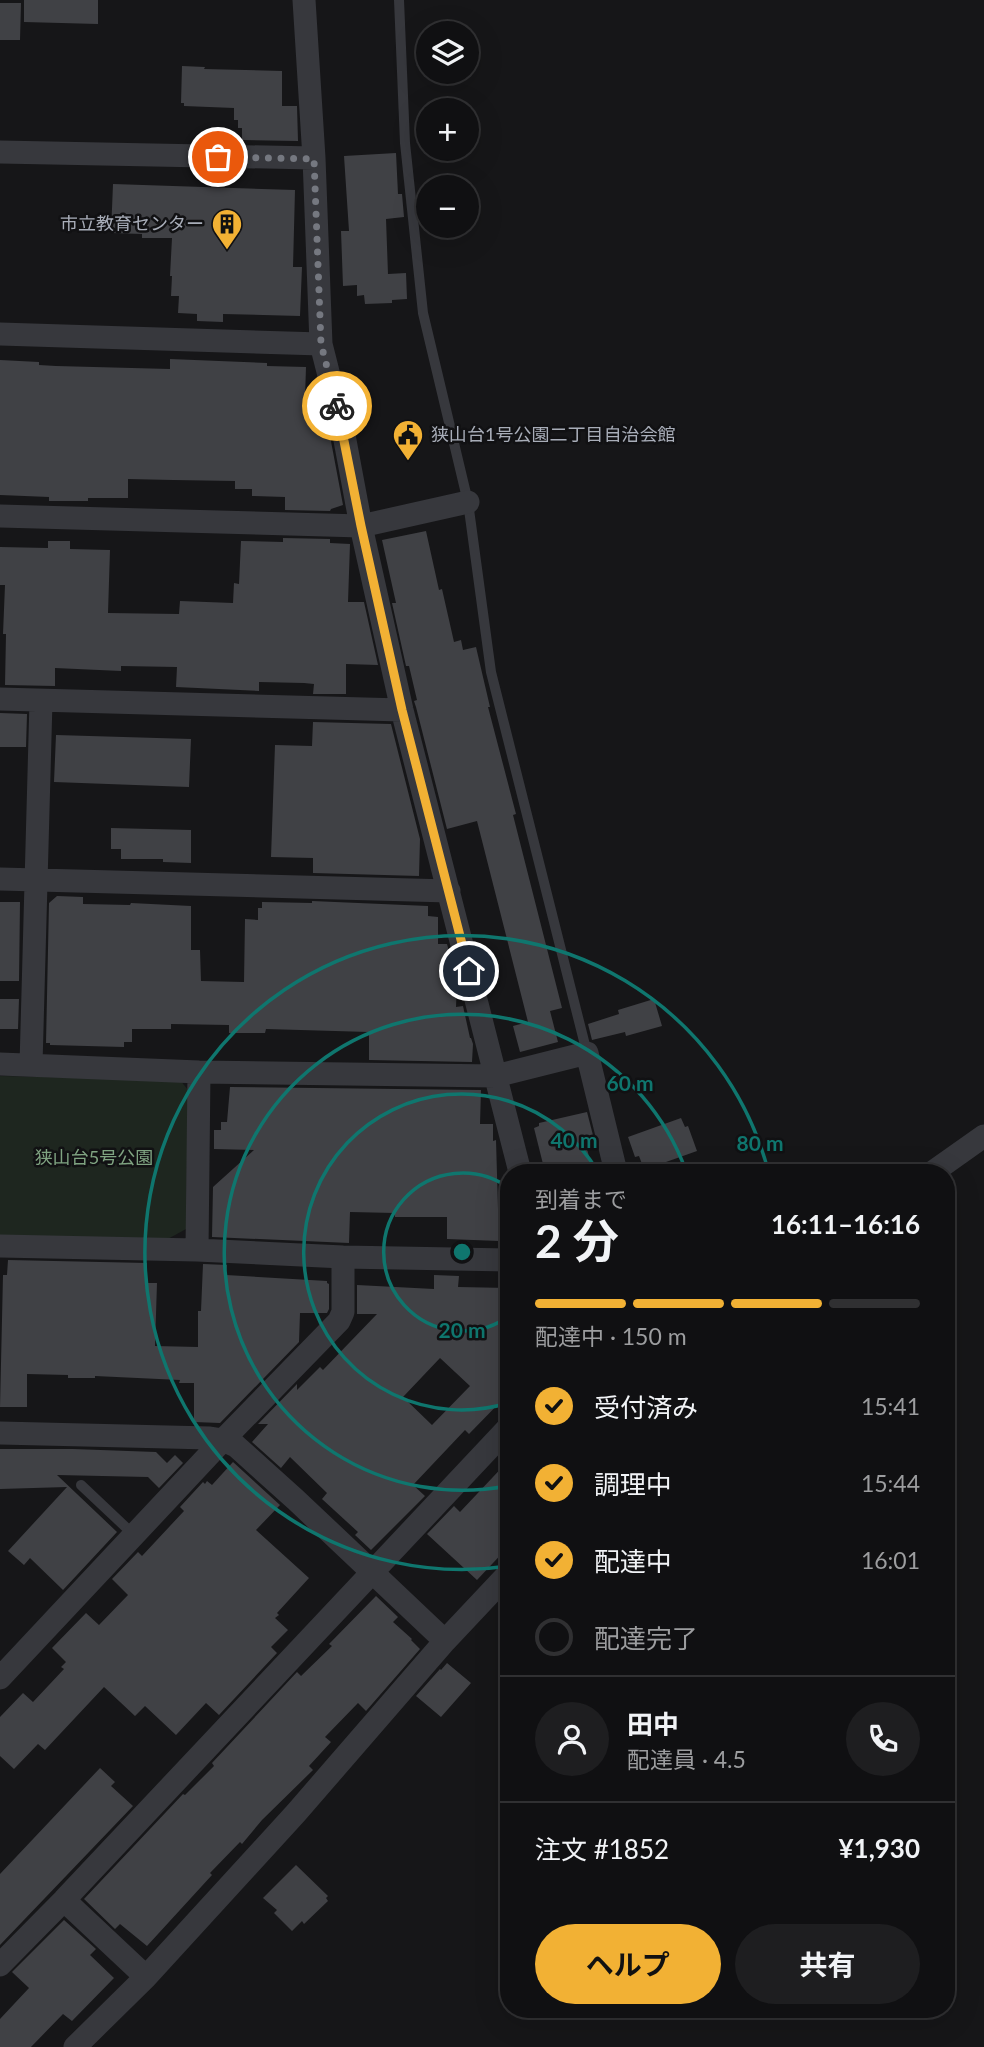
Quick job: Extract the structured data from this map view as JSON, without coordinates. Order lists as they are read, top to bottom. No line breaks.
{"parks":["狭山台5号公園"],"places":{"building":["市立教育センター"],"public building":["狭山台1号公園二丁目自治会館"]},"page":{"map_buttons":["+","−"],"heading":["2 分","到着まで","16:11–16:16"],"panel":["田中","配達員 · 4.5","注文 #1852","¥1,930"],"bar":"配達中 · 150 m","list":[["受付済み","15:41"],["調理中","15:44"],["配達中","16:01"],"配達完了"],"buttons":["ヘルプ","共有"]},"rings":["60 m","40 m","80 m","20 m"]}
